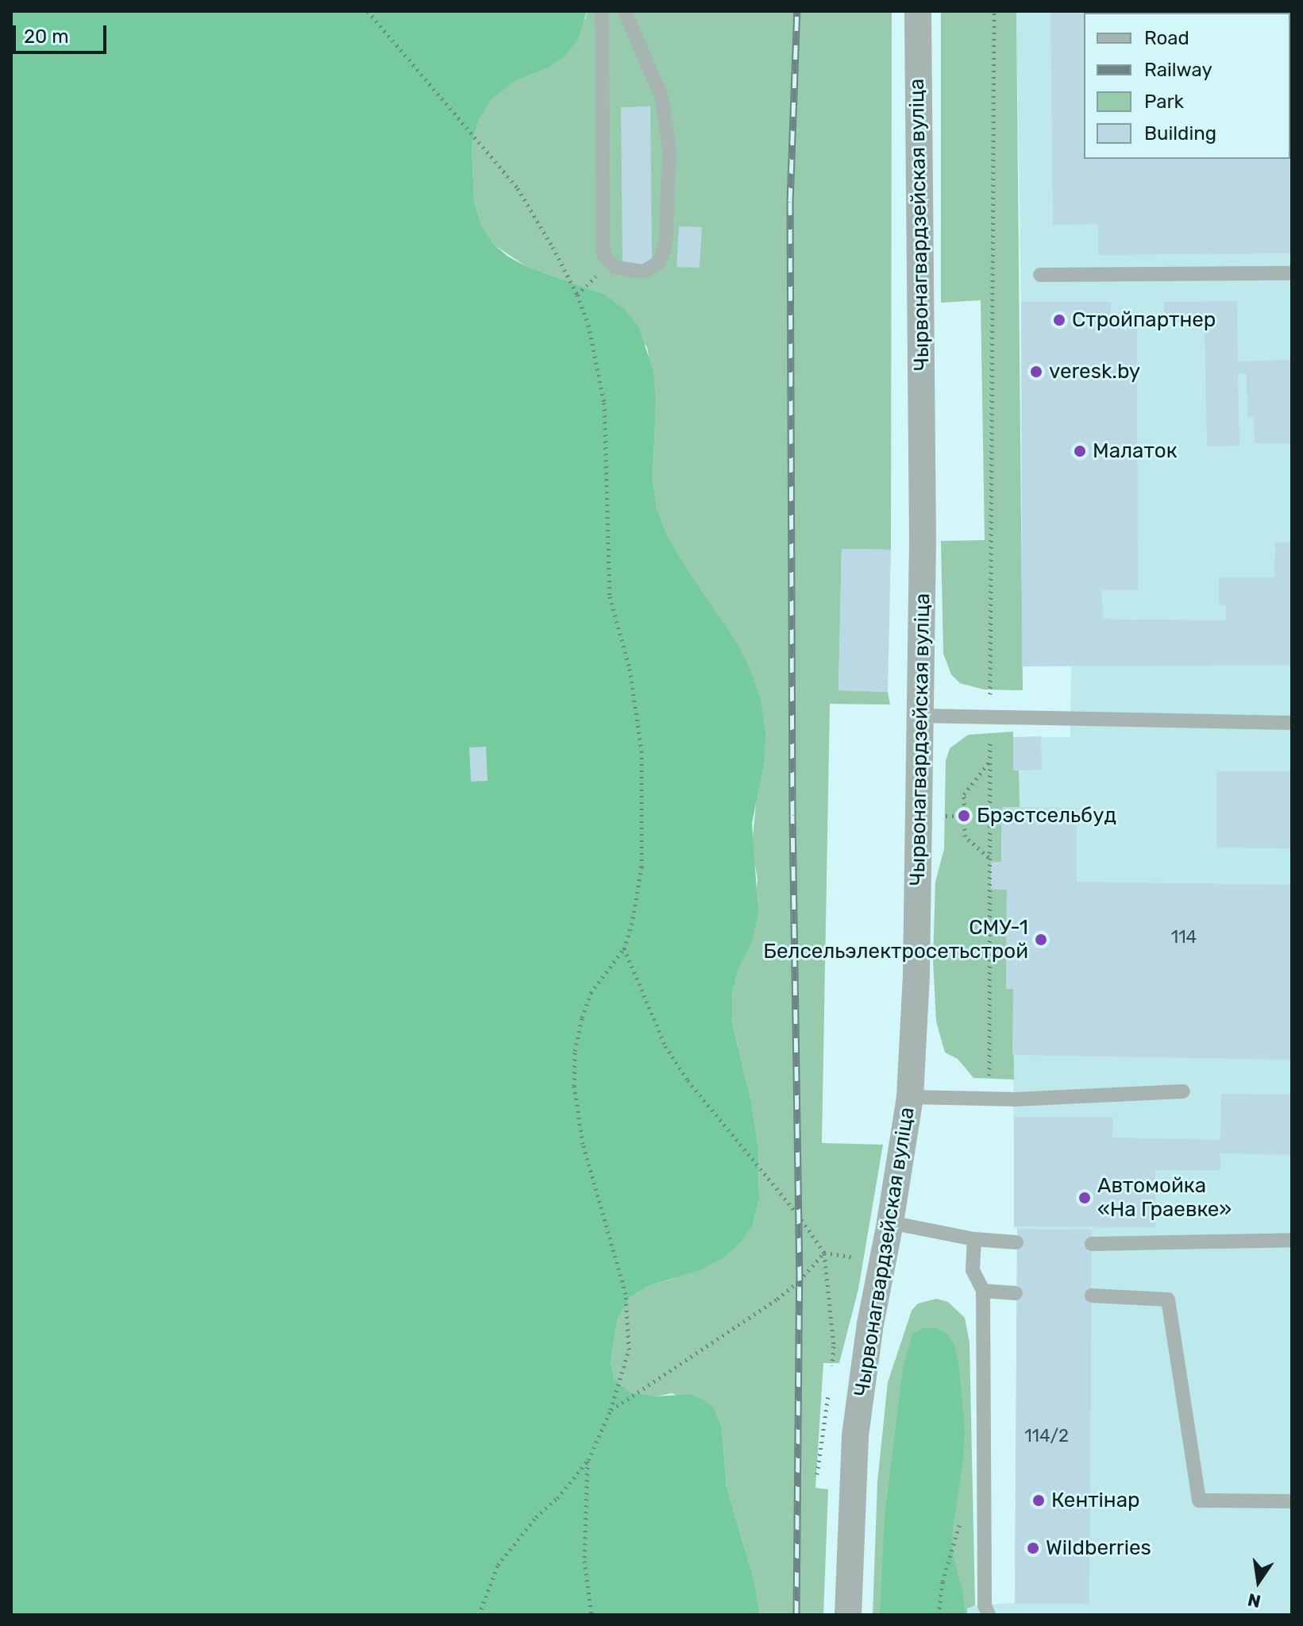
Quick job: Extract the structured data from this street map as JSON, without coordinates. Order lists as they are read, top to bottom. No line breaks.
{"streets":{"street":["Чырвонагвардзейская вуліца"]},"places":["Стройпартнер","veresk.by","Малаток","Брэстсельбуд","СМУ-1 Белсельэлектросетьстрой","Автомойка «На Граевке»","Кентінар","Wildberries"],"house_numbers":["114","114/2"],"legend":["Road","Railway","Park","Building"],"scale_bar":"20 m","north":"bottom"}
